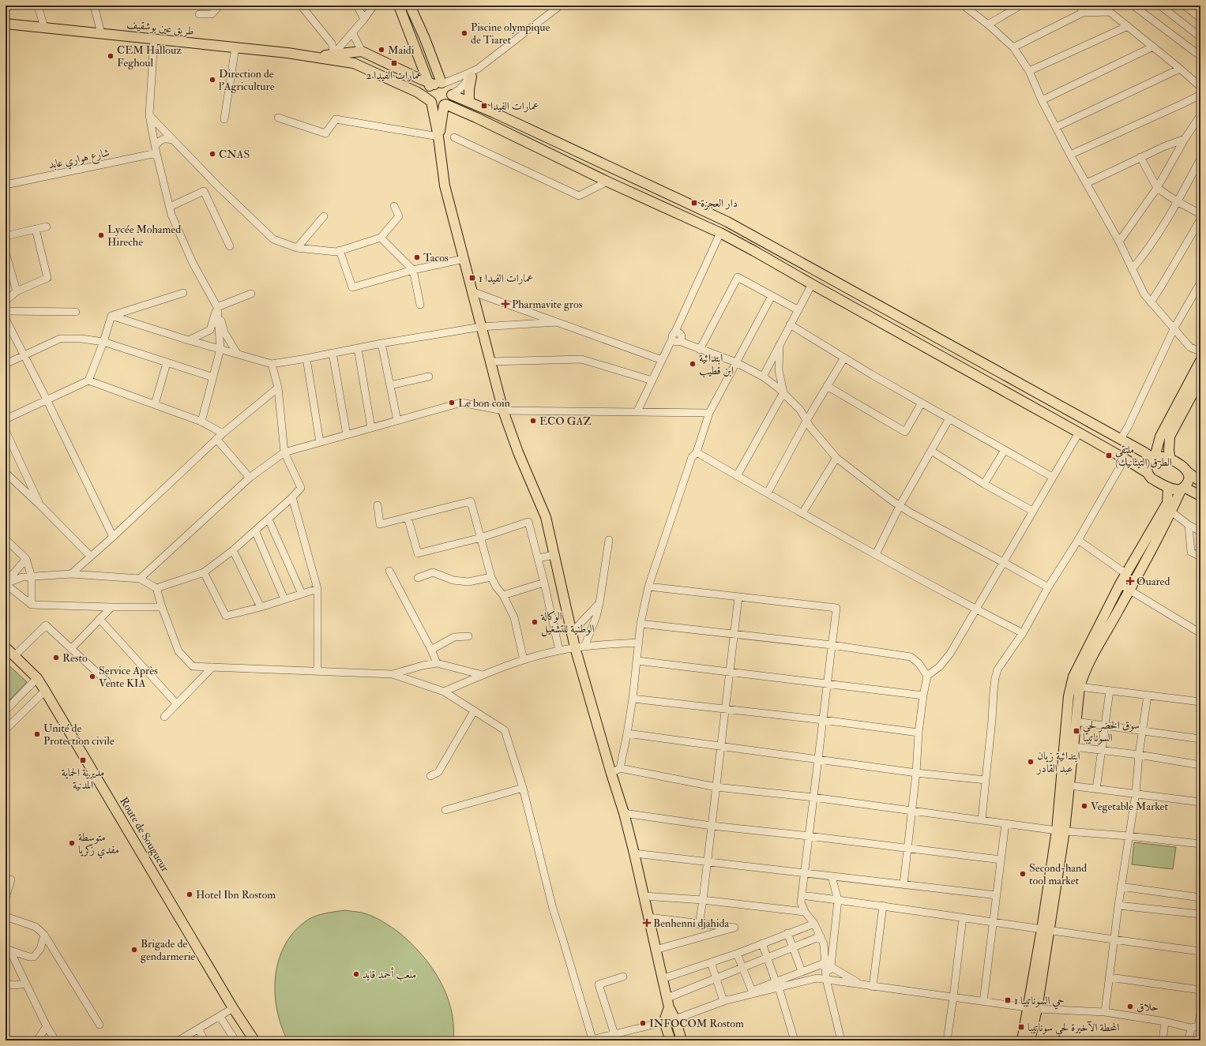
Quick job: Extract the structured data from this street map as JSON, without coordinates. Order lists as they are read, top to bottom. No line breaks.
{"streets":{"main road":["طريق عين بوشقيف","Route de Sougueur"],"street":["شارع هواري عابد"]},"places":{"other":["Piscine olympique de Tiaret","Maidi","CEM Hallouz Feghoul","Direction de l'Agriculture","CNAS","Lycée Mohamed Hireche","Tacos","ابتدائية ابن قطيب","Le bon coin","ECO GAZ","الوكالة الوطنية للتشغيل","Resto","Service Après Vente KIA","Unité de Protection civile","ابتدائية زيان عبد القادر","Vegetable Market","متوسطة مفدي زكريا","Second-hand tool market","Hotel Ibn Rostom","Brigade de gendarmerie","ملعب أحمد قايد","حلاق","INFOCOM Rostom"],"transit":["عمارات الفيدا 2","عمارات الفيدا","دار العجزة","عمارات الفيدا 1","ملتقى الطرق(التيتانيك)","سوق الخضر لحي السوناتيبا","مديرية الحماية المدنية","حي السوناتيبا 1","المحطة الآخيرة لحي سوناتيبا"],"health":["Pharmavite gros","Ouared","Benhenni djahida"]}}
